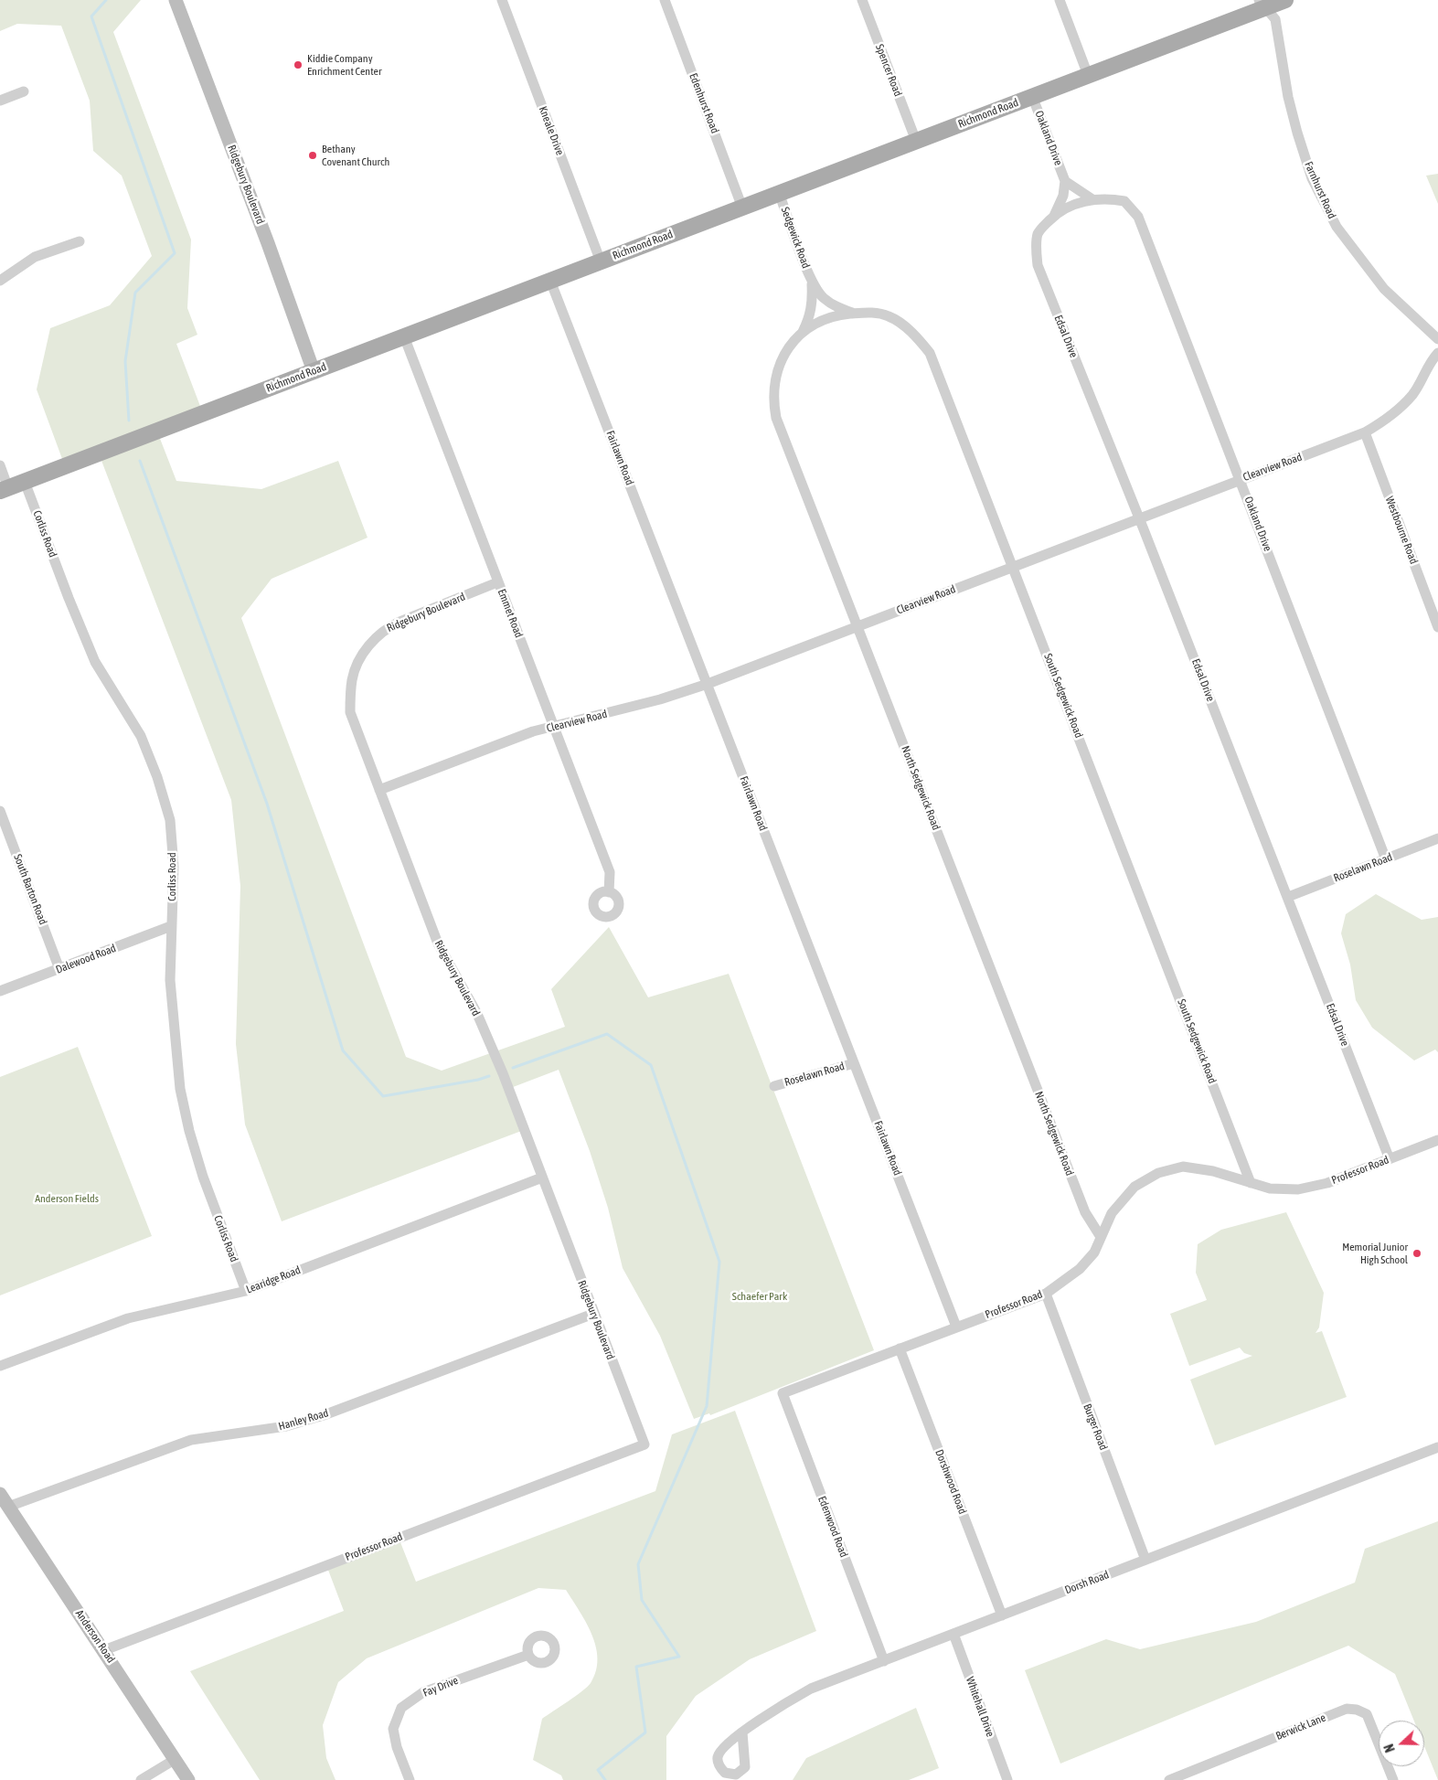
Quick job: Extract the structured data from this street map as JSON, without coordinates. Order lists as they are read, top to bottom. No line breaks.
{"streets":{"main road":["Richmond Road"],"street":["Spencer Road","Edenhurst Road","Kneale Drive","Oakland Drive","Ridgebury Boulevard","Farnhurst Road","Sedgewick Road","Edsal Drive","Fairlawn Road","Clearview Road","Westbourne Road","Corliss Road","Emmet Road","South Sedgewick Road","North Sedgewick Road","Roselawn Road","South Barton Road","Dalewood Road","Professor Road","Learidge Road","Hanley Road","Burger Road","Dorshwood Road","Edenwood Road","Dorsh Road","Anderson Road","Fay Drive","Whitehall Drive","Berwick Lane"]},"crossings":[["Spencer Road","Richmond Road"],["Edenhurst Road","Richmond Road"],["Richmond Road","Kneale Drive"],["Richmond Road","Oakland Drive"],["Richmond Road","Ridgebury Boulevard"],["Richmond Road","Farnhurst Road"],["Richmond Road","Sedgewick Road"],["Richmond Road","Fairlawn Road"],["Richmond Road","Corliss Road"],["Richmond Road","Emmet Road"],["Oakland Drive","Edsal Drive"],["Oakland Drive","Clearview Road"],["Oakland Drive","Roselawn Road"],["Ridgebury Boulevard","Clearview Road"],["Ridgebury Boulevard","Emmet Road"],["Ridgebury Boulevard","Professor Road"],["Ridgebury Boulevard","Learidge Road"],["Ridgebury Boulevard","Hanley Road"],["Sedgewick Road","North Sedgewick Road"],["Edsal Drive","Clearview Road"],["Edsal Drive","Roselawn Road"],["Edsal Drive","Professor Road"],["Fairlawn Road","Clearview Road"],["Fairlawn Road","Roselawn Road"],["Fairlawn Road","Professor Road"],["Clearview Road","Westbourne Road"],["Clearview Road","Emmet Road"],["Clearview Road","South Sedgewick Road"],["Clearview Road","North Sedgewick Road"],["Corliss Road","Dalewood Road"],["Corliss Road","Learidge Road"],["South Sedgewick Road","North Sedgewick Road"],["South Sedgewick Road","Professor Road"],["North Sedgewick Road","Professor Road"],["South Barton Road","Dalewood Road"],["Professor Road","Burger Road"],["Professor Road","Dorshwood Road"],["Professor Road","Edenwood Road"],["Professor Road","Anderson Road"],["Hanley Road","Anderson Road"],["Burger Road","Dorsh Road"],["Dorshwood Road","Dorsh Road"],["Edenwood Road","Dorsh Road"],["Dorsh Road","Whitehall Drive"]],"parks":["Anderson Fields","Schaefer Park"],"places":["Kiddie Company Enrichment Center","Bethany Covenant Church","Memorial Junior High School"],"north":"left"}
